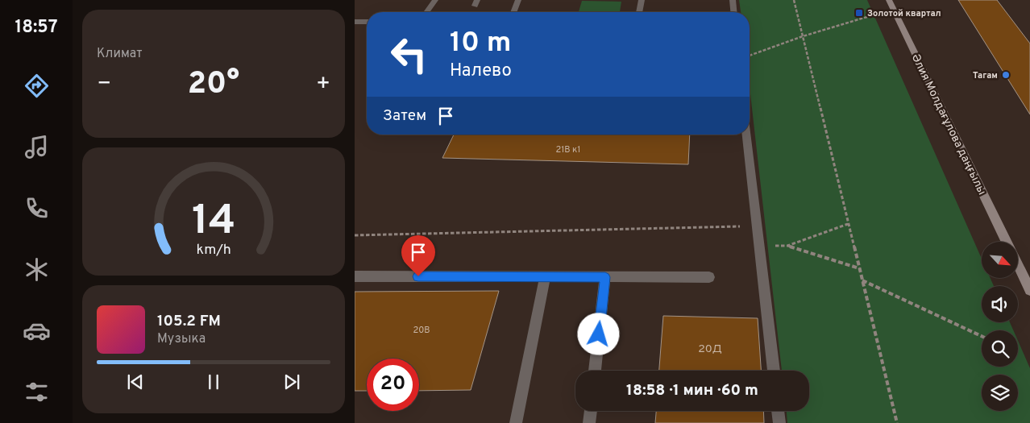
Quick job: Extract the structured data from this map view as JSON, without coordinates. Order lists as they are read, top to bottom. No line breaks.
{"streets":{"main road":["Әлия Молдағұлова даңғылы"]},"places":{"transit":["Золотой квартал"],"other":["Тагам"]},"house_numbers":["21В к1","20В","20Д"],"north":"bottom right","page":{"tabs":"18:57","tile":"Климат","turn":["10 m","Налево"],"heat":["−","20°","+"],"then":"Затем","song":["105.2 FM","Музыка"],"limit":"20","trip":"18:58 · 1 мин · 60 m","gauge":["14","km/h"]}}
